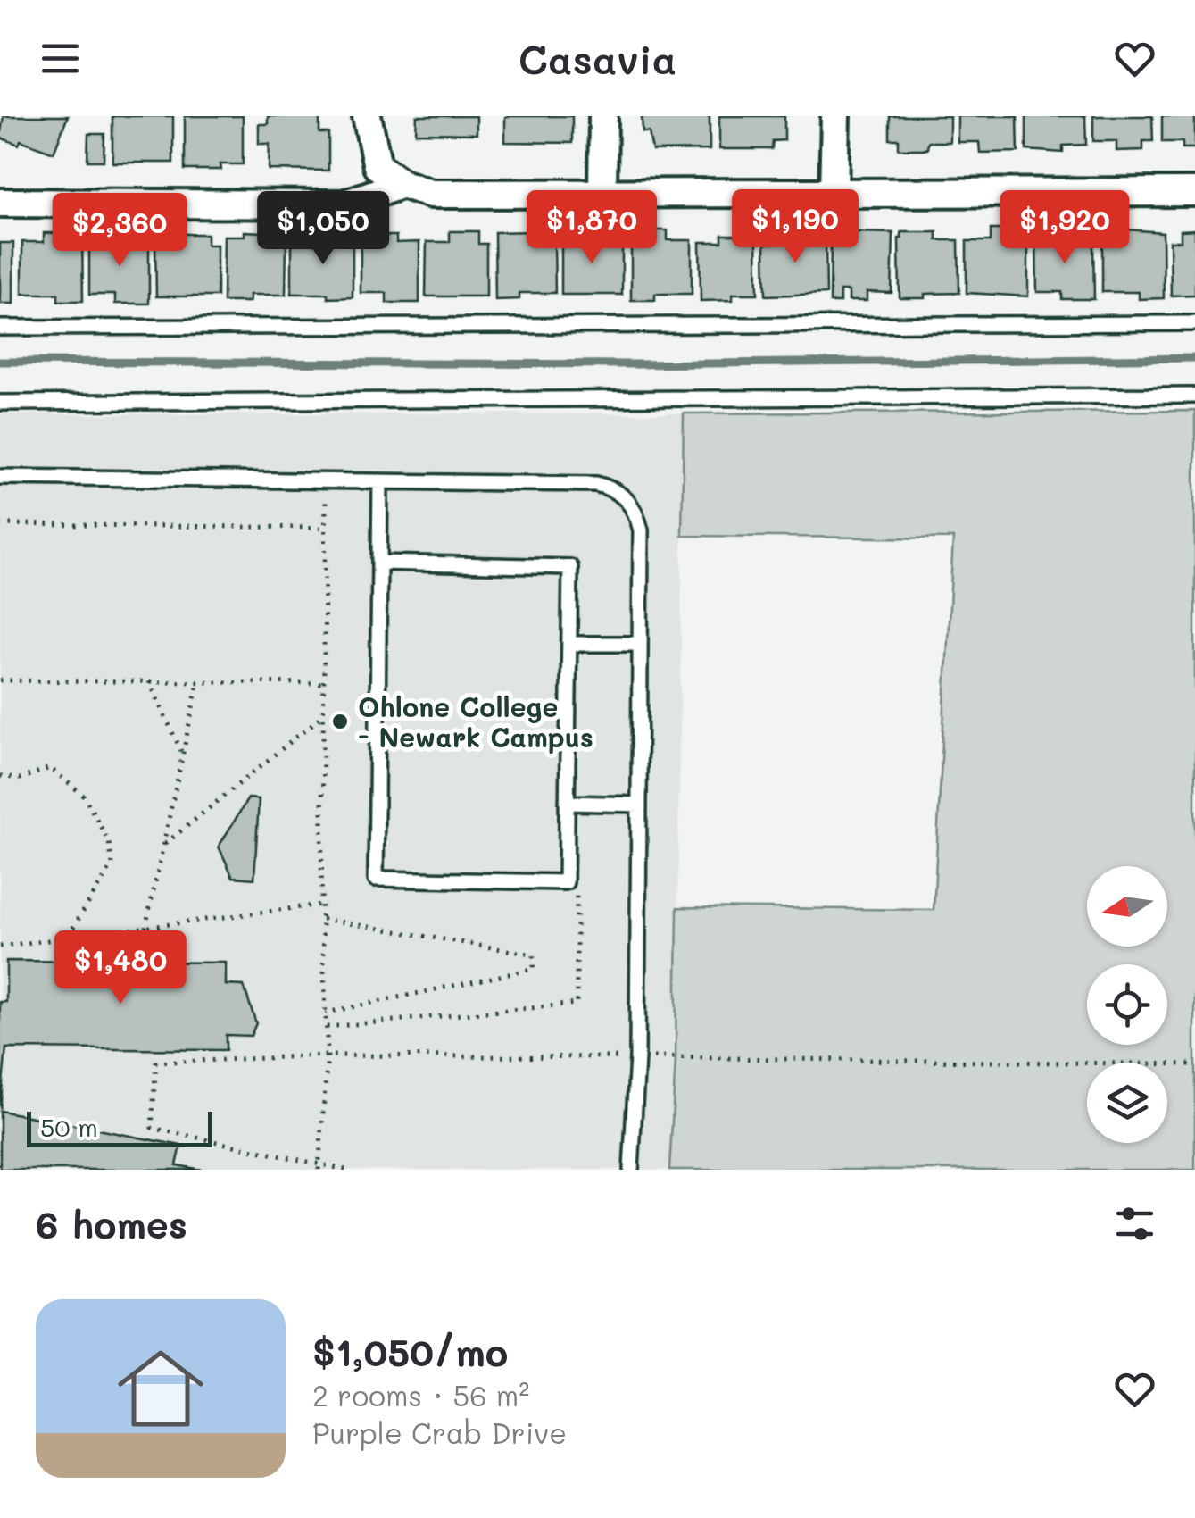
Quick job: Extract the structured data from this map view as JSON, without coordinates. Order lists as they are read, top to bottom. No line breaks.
{"places":["Ohlone College - Newark Campus"],"scale_bar":"50 m","north":"left","page":{"header":"Casavia","price":["$1,190","$1,870","$1,920","$1,050","$2,360","$1,480"],"scale":"50 m","heading":"6 homes","list":[{"name":"$1,050/mo","note":"2 rooms · 56 m² · Purple Crab Drive"}]}}
